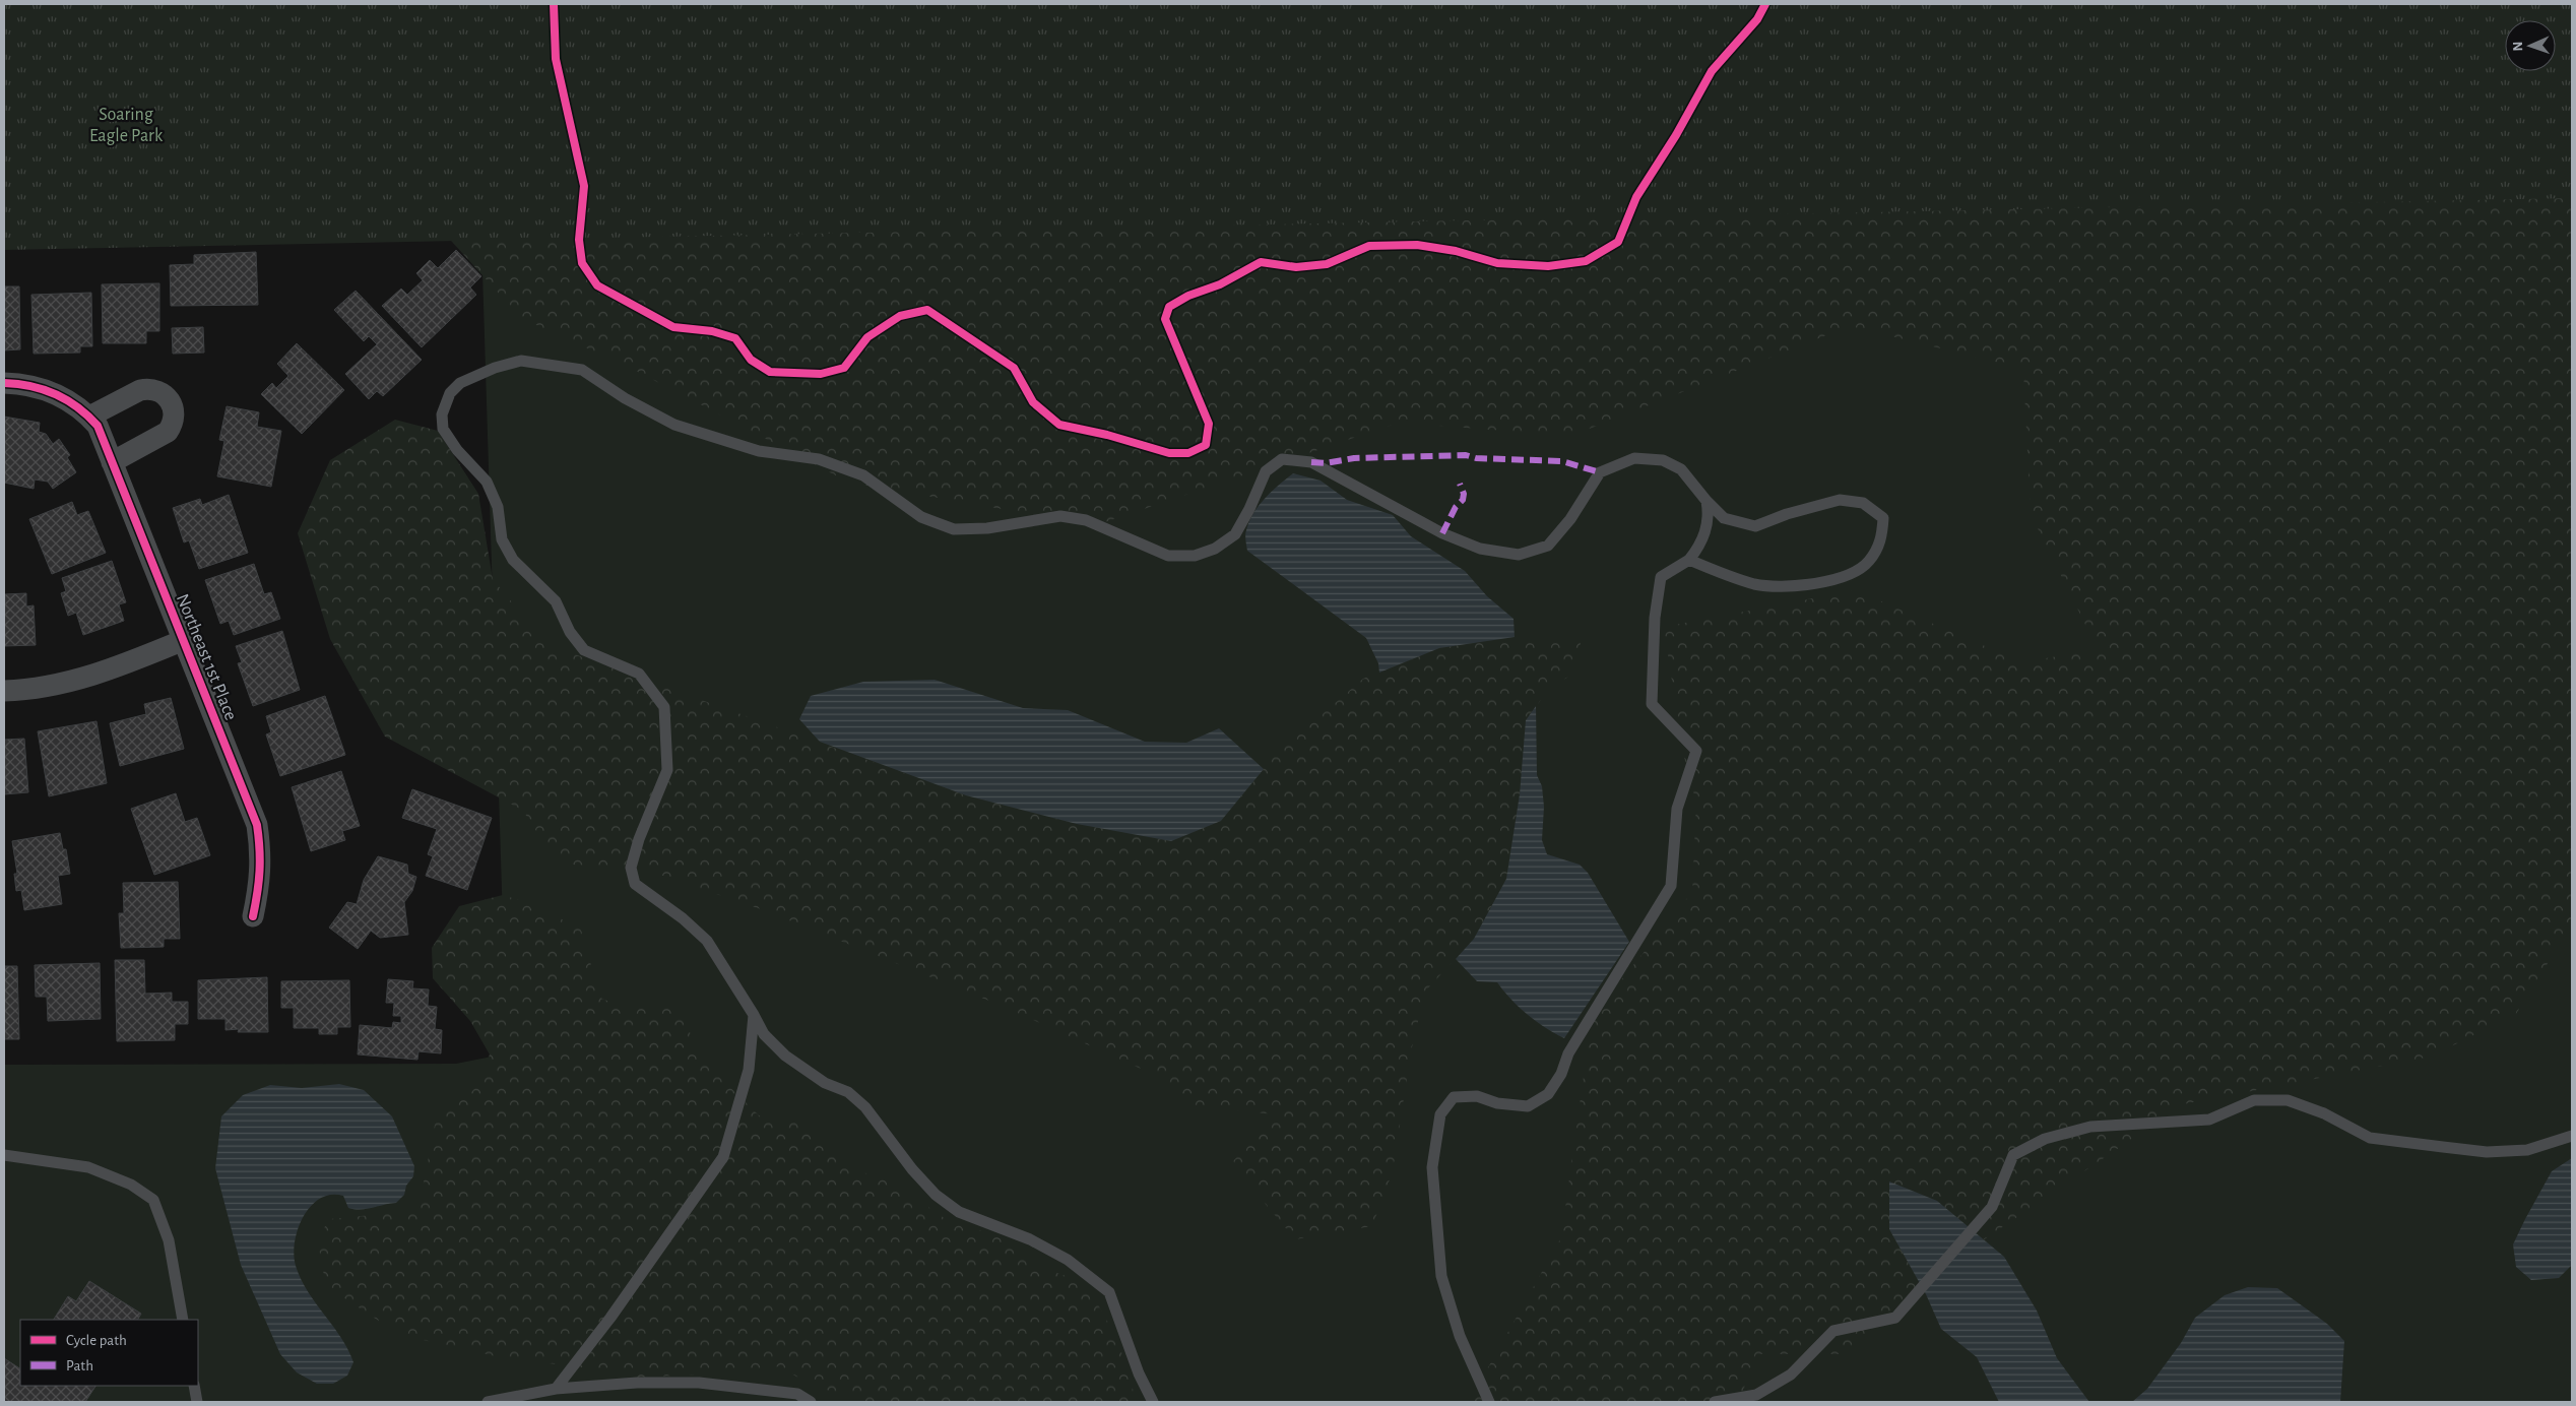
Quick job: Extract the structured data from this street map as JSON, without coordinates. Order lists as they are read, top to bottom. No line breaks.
{"streets":{"street":["Northeast 1st Place"]},"parks":["Soaring Eagle Park"],"legend":["Cycle path","Path"],"north":"left"}
